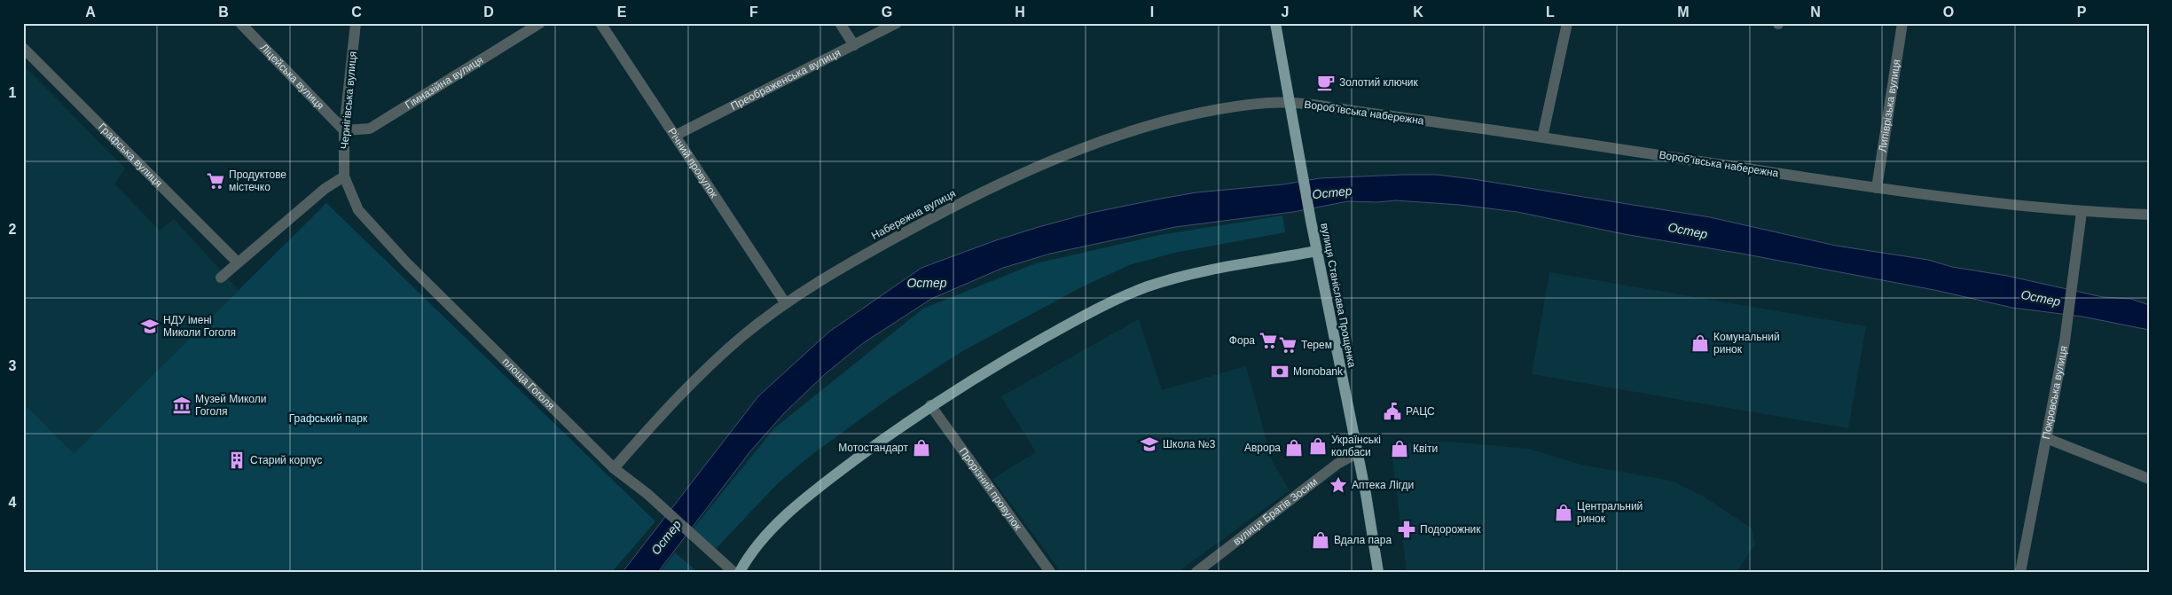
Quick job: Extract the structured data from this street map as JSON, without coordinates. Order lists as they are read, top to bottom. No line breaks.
{"streets":{"main road":["вулиця Станіслава Прощенка"],"street":["Ліцейська вулиця","Преображенська вулиця","Гімназійна вулиця","Чернігівська вулиця","Липіврізька вулиця","Воробʼївська набережна","Графська вулиця","Річний провулок","Набережна вулиця","площа Гоголя","Покровська вулиця","Прорізний провулок","вулиця Братів Зосим"]},"crossings":[["Ліцейська вулиця","Гімназійна вулиця"],["Ліцейська вулиця","Чернігівська вулиця"],["Преображенська вулиця","Річний провулок"],["Гімназійна вулиця","Чернігівська вулиця"],["Чернігівська вулиця","площа Гоголя"],["Липіврізька вулиця","Воробʼївська набережна"],["Воробʼївська набережна","Набережна вулиця"],["Воробʼївська набережна","вулиця Станіслава Прощенка"],["Воробʼївська набережна","Покровська вулиця"],["Річний провулок","Набережна вулиця"],["Набережна вулиця","вулиця Станіслава Прощенка"],["Набережна вулиця","площа Гоголя"],["вулиця Станіслава Прощенка","вулиця Братів Зосим"]],"water":["Остер"],"parks":["Графський парк"],"places":{"cafe":["Золотий ключик"],"supermarket":["Продуктове містечко","Фора","Терем"],"school or university":["НДУ імені Миколи Гоголя","Школа №3"],"shop":["Комунальний ринок","Українські колбаси","Мотостандарт","Аврора","Квіти","Центральний ринок","Вдала пара"],"bank":["Monobank"],"museum":["Музей Миколи Гоголя"],"public building":["РАЦС"],"building":["Старий корпус"],"place":["Аптека Лігди"],"pharmacy":["Подорожник"]},"grid":{"columns":["A","B","C","D","E","F","G","H","I","J","K","L","M","N","O","P"],"rows":["1","2","3","4"]}}
